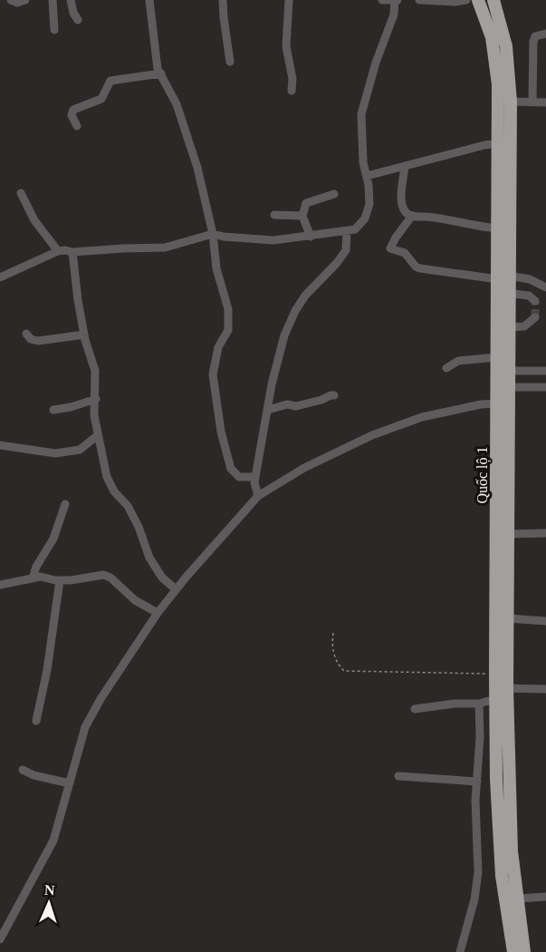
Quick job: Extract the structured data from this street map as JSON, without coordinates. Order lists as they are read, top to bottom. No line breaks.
{"streets":{"highway":["Quốc lộ 1"]},"north":"top"}
